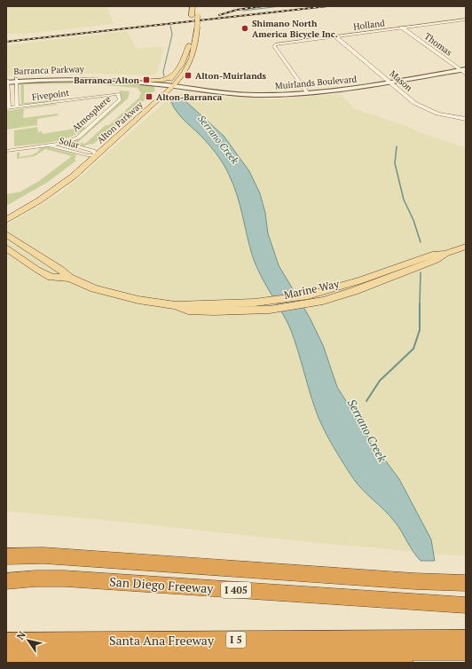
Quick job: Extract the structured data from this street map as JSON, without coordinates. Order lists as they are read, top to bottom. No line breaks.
{"streets":{"highway":["San Diego Freeway","I 405","Santa Ana Freeway","I 5"],"main road":["Barranca Parkway","Muirlands Boulevard","Alton Parkway","Marine Way"],"street":["Holland","Thomas","Mason","Fivepoint","Atmosphere","Solar"]},"crossings":[["Holland","Thomas"],["Holland","Mason"],["Holland","Muirlands Boulevard"],["Thomas","Muirlands Boulevard"],["Barranca Parkway","Muirlands Boulevard"],["Barranca Parkway","Alton Parkway"],["Mason","Muirlands Boulevard"],["Muirlands Boulevard","Alton Parkway"],["Fivepoint","Atmosphere"],["Atmosphere","Solar"],["Alton Parkway","Solar"]],"water":["Serrano Creek"],"places":{"other":["Shimano North America Bicycle Inc."],"transit":["Alton-Muirlands","Barranca-Alton","Alton-Barranca"]},"north":"top left"}
